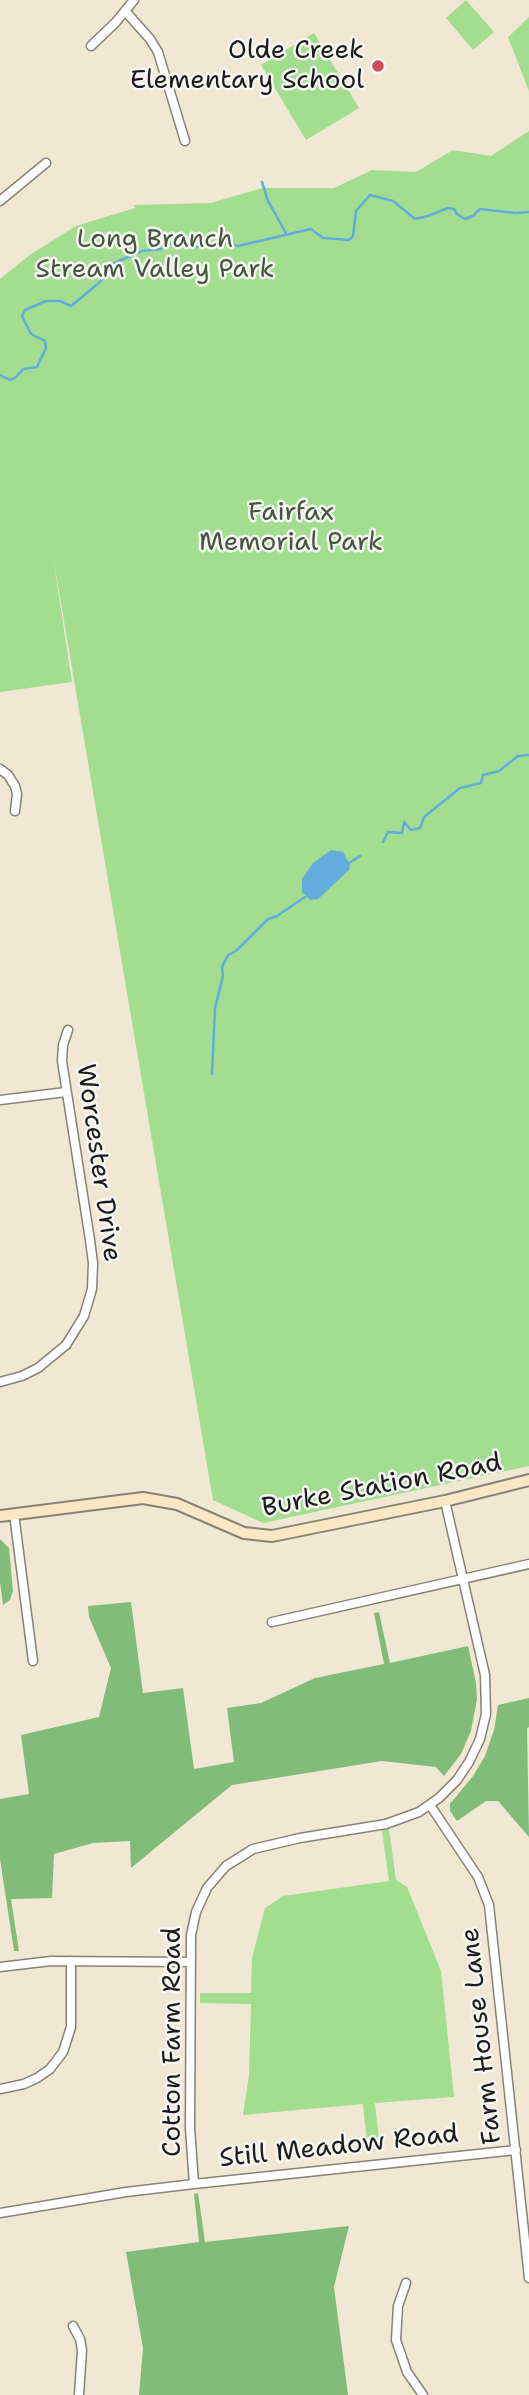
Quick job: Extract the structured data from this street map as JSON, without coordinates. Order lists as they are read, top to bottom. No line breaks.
{"streets":{"street":["Worcester Drive","Burke Station Road","Farm House Lane","Cotton Farm Road","Still Meadow Road"]},"crossings":[["Burke Station Road","Cotton Farm Road"],["Farm House Lane","Cotton Farm Road"],["Farm House Lane","Still Meadow Road"],["Cotton Farm Road","Still Meadow Road"]],"parks":["Long Branch Stream Valley Park","Fairfax Memorial Park"],"places":["Olde Creek Elementary School"]}
